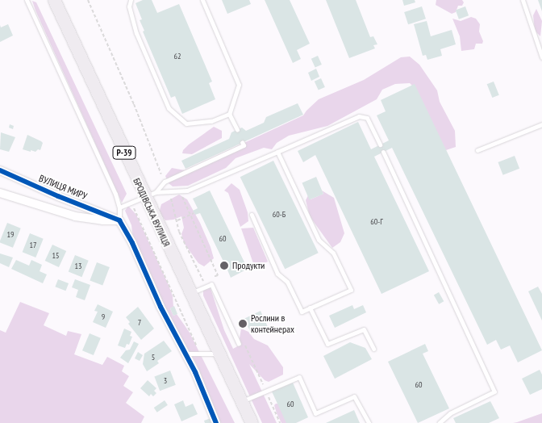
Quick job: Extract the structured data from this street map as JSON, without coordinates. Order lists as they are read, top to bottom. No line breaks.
{"streets":{"main road":["Р-39","БРОДІВСЬКА ВУЛИЦЯ"],"street":["ВУЛИЦЯ МИРУ"]},"places":["Продукти","Рослини в контейнерах"],"house_numbers":["62","60-Б","60-Г","19","60","17","15","13","9","7","5","3","60","60"]}
